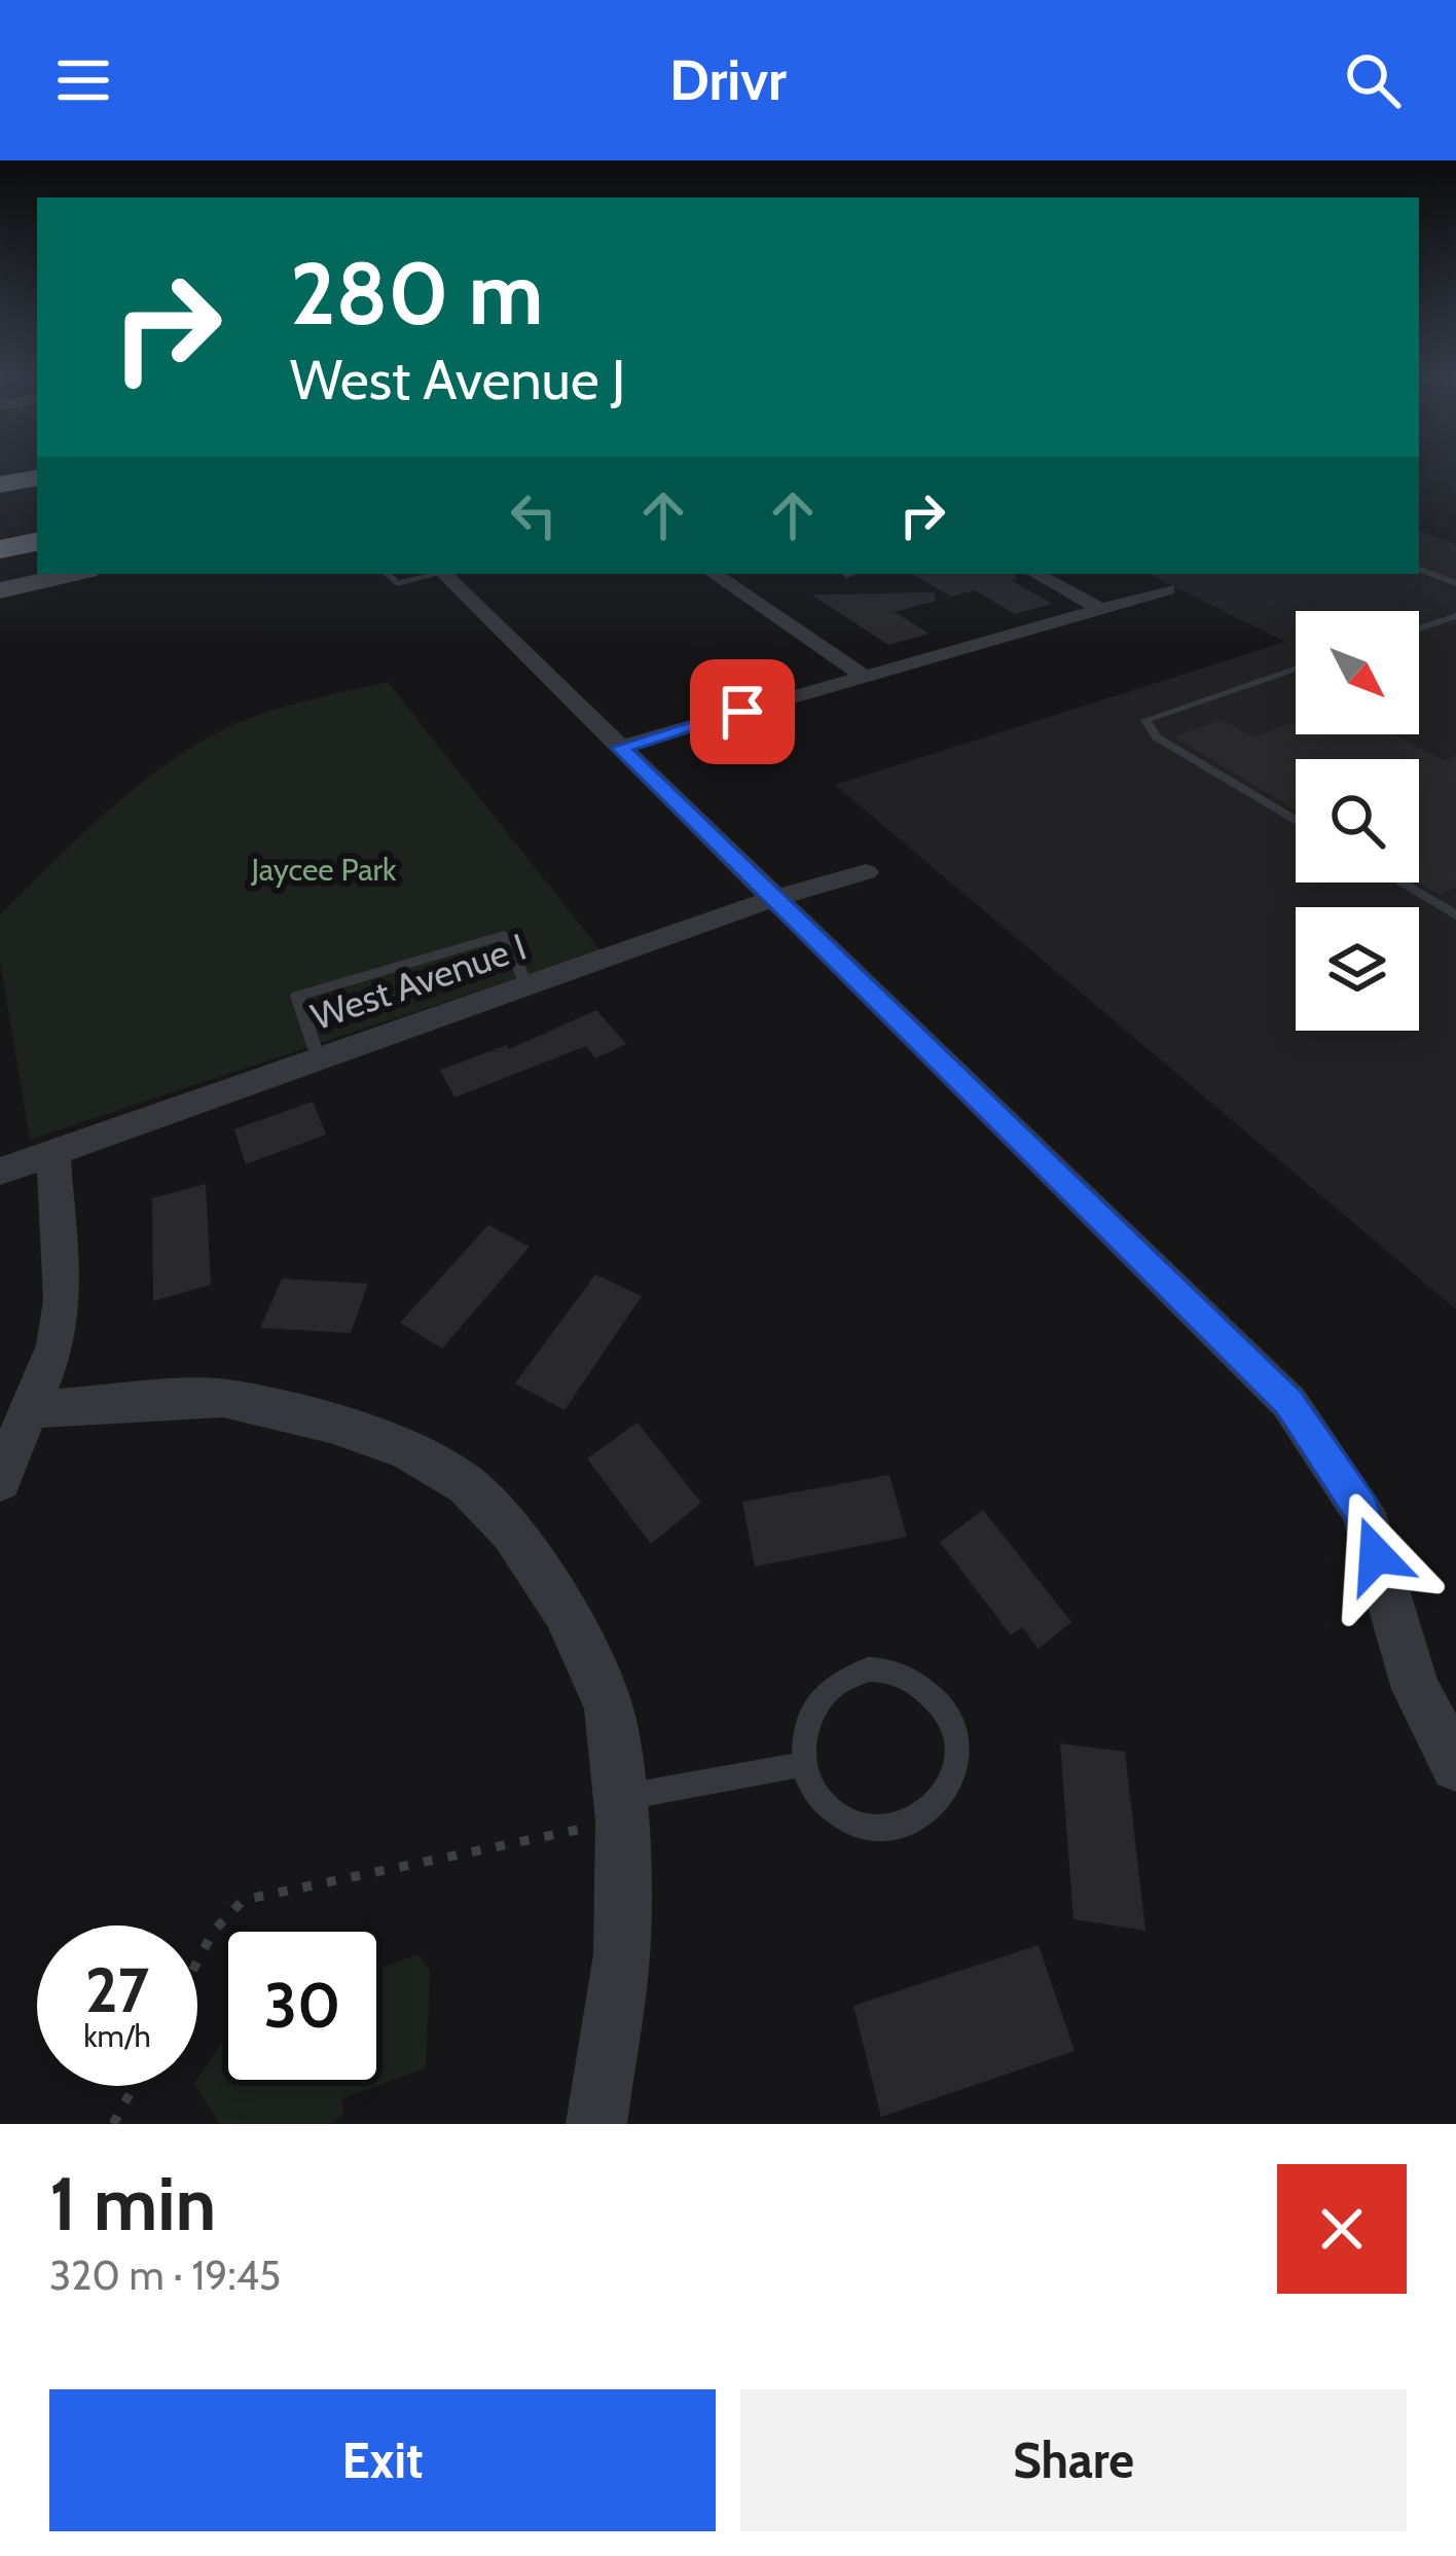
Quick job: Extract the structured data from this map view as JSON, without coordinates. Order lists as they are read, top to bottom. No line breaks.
{"streets":{"street":["West Avenue I"]},"parks":["Jaycee Park"],"north":"bottom right","page":{"header":"Drivr","turn":["280 m","West Avenue J"],"speed":"27 km/h","limit":"30","heading":["1 min","320 m · 19:45"],"buttons":["Exit","Share"]}}
